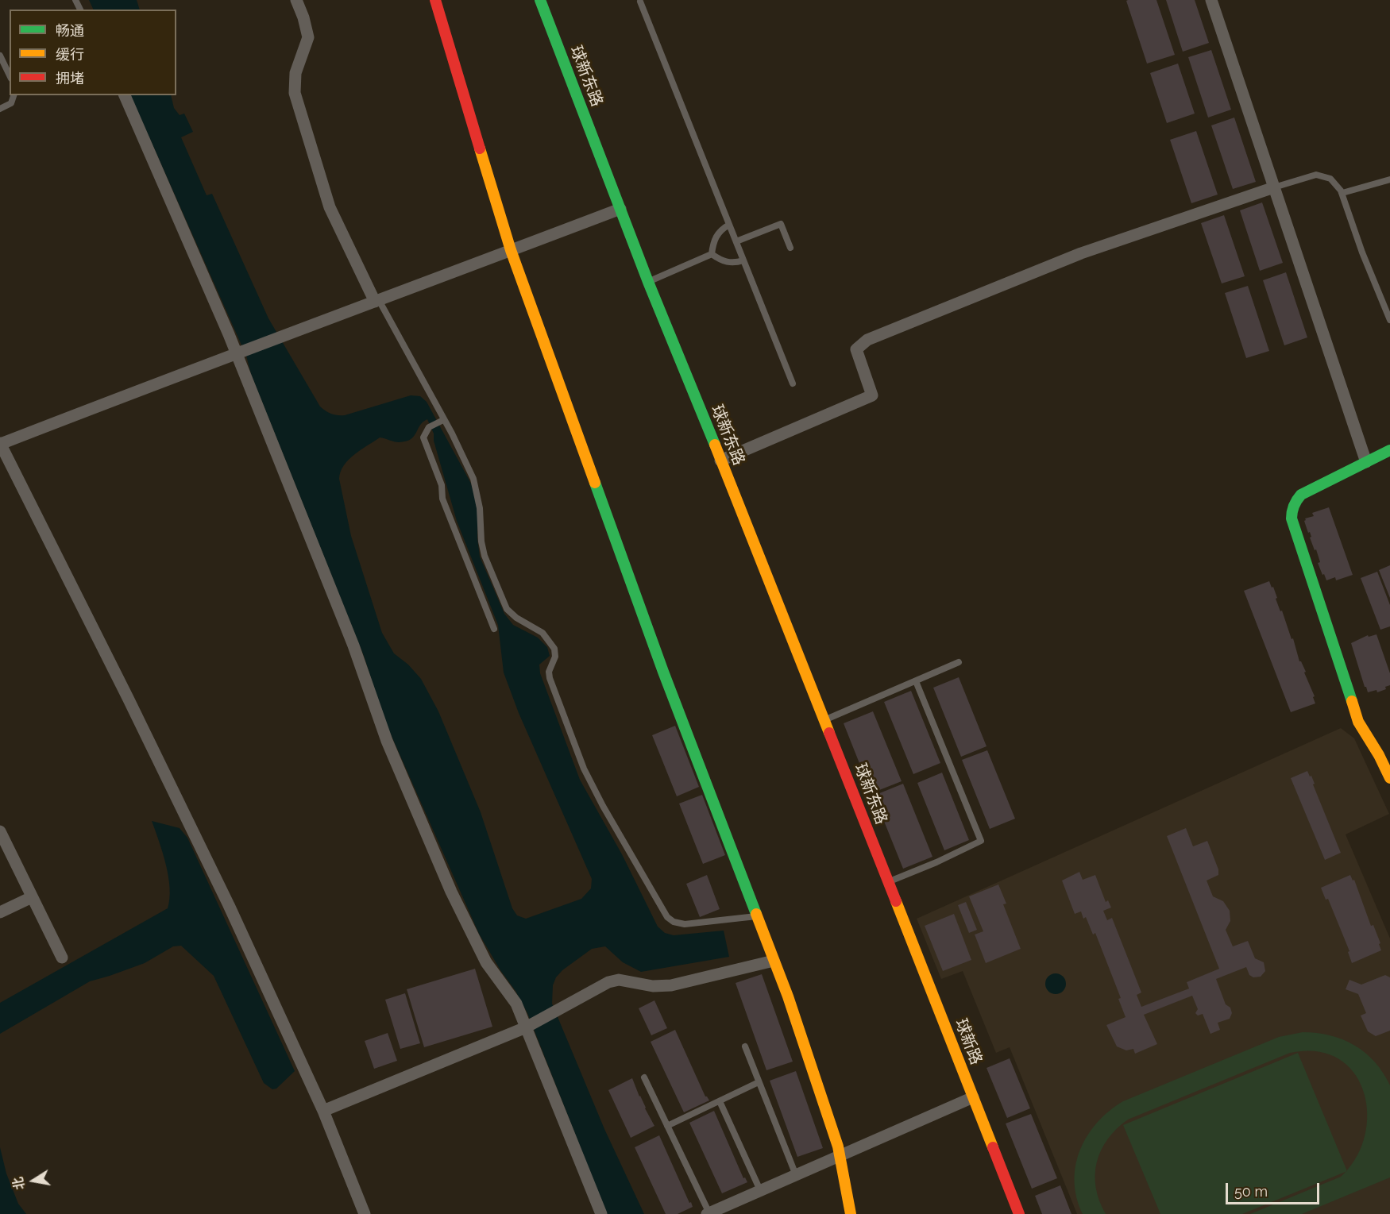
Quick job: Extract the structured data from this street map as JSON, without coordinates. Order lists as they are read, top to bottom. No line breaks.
{"streets":{"street":["球新东路","球新路"]},"crossings":[["球新东路","球新路"]],"legend":["畅通","缓行","拥堵"],"scale_bar":"50 m","north":"left"}
